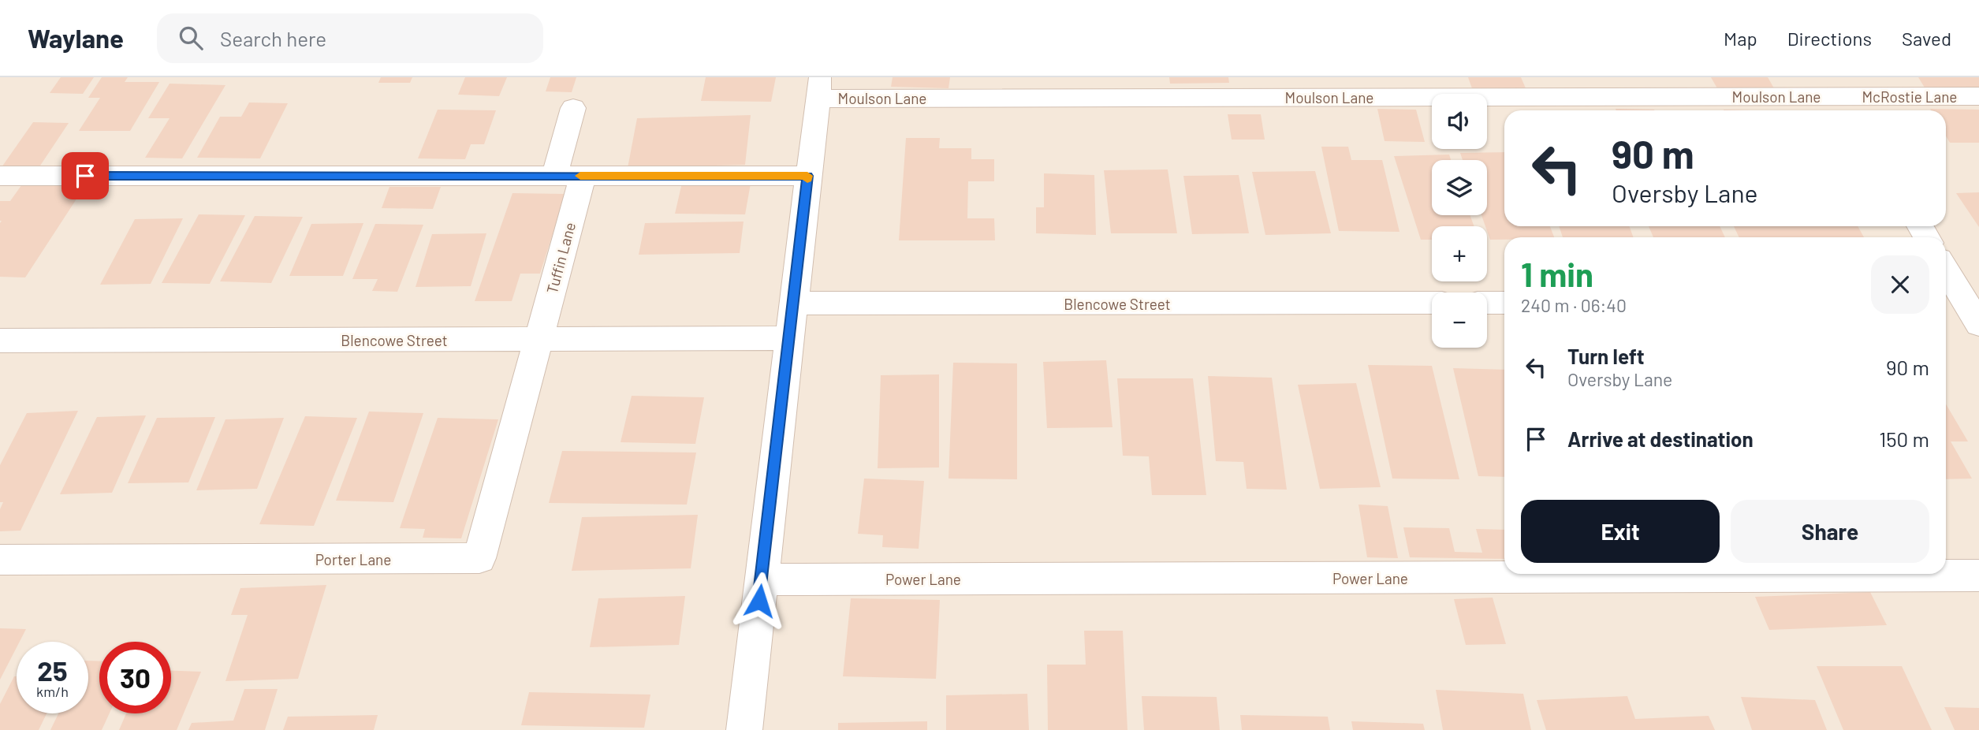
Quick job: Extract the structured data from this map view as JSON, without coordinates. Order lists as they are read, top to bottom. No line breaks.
{"streets":{"street":["Moulson Lane","McRostie Lane","Tuffin Lane","Blencowe Street","Porter Lane","Power Lane"]},"crossings":[["Moulson Lane","McRostie Lane"],["Tuffin Lane","Blencowe Street"],["Tuffin Lane","Porter Lane"],["Blencowe Street","Porter Lane"]],"page":{"header":"Waylane","search":"Search here","nav":["Map","Directions","Saved"],"map_buttons":["+","−"],"turn":["90 m","Oversby Lane"],"heading":["1 min","240 m · 06:40"],"list":[{"name":"Turn left","note":"Oversby Lane","value":"90 m"},{"name":"Arrive at destination","value":"150 m"}],"buttons":["Exit","Share"],"speed":"25 km/h","limit":"30"}}
